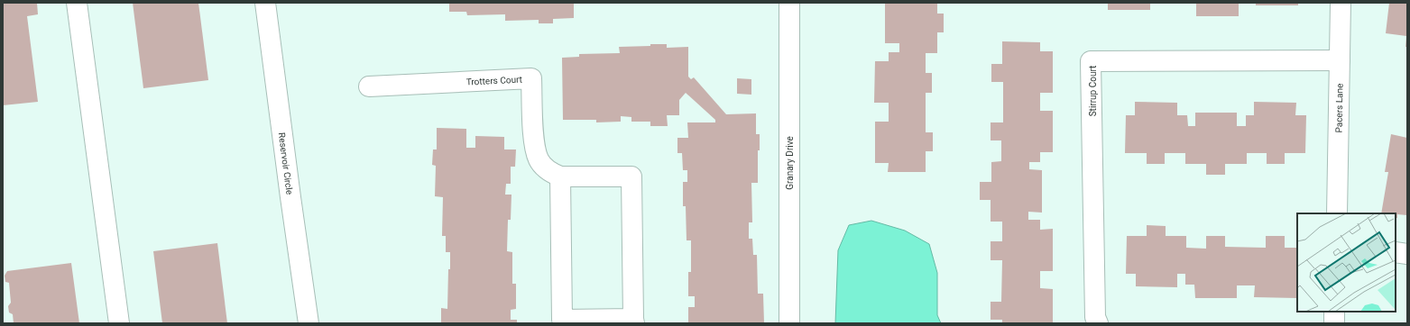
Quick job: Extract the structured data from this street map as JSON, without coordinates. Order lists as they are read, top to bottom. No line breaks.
{"streets":{"street":["Trotters Court","Stirrup Court","Pacers Lane","Reservoir Circle","Granary Drive"]},"crossings":[["Stirrup Court","Pacers Lane"]]}
